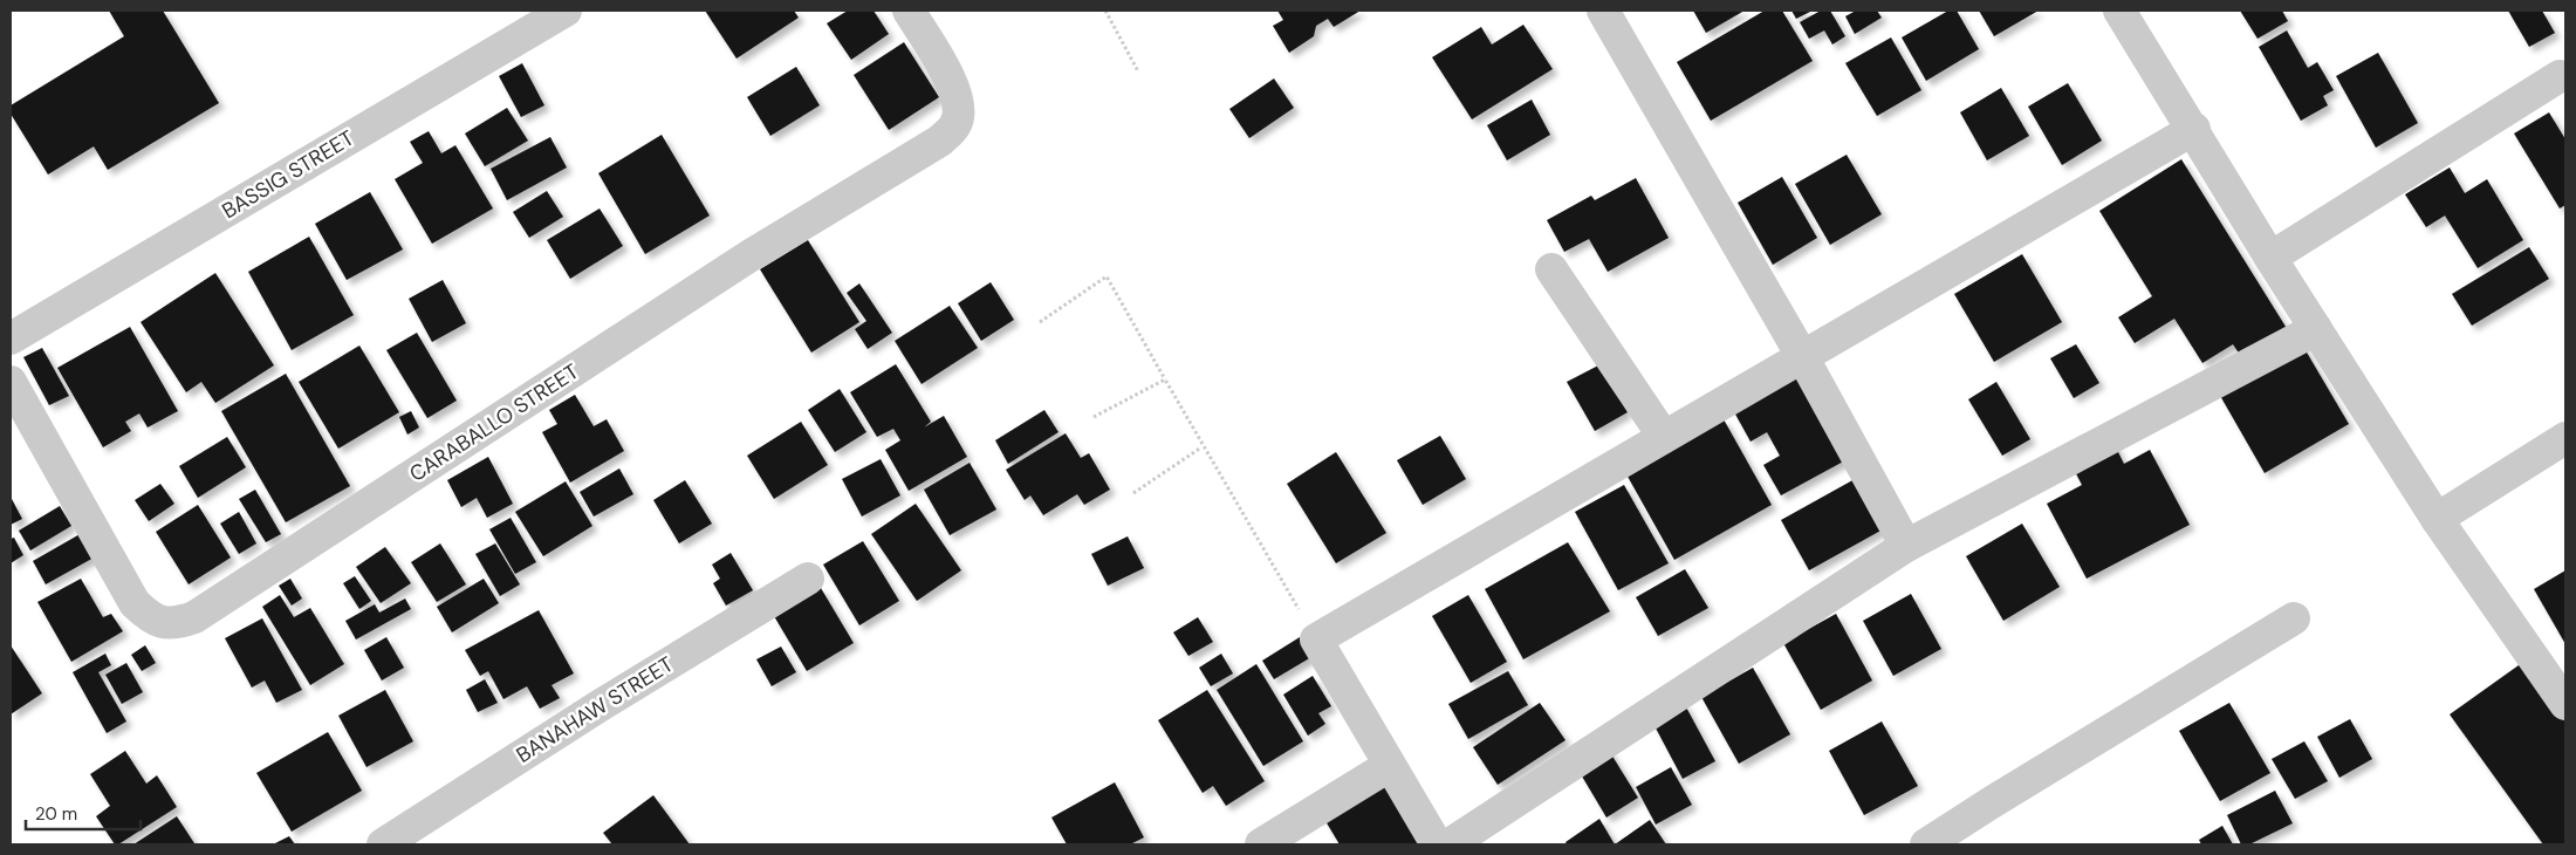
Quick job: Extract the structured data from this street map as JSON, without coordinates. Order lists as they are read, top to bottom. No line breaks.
{"streets":{"street":["BASSIG STREET","CARABALLO STREET","BANAHAW STREET"]},"scale_bar":"20 m"}
